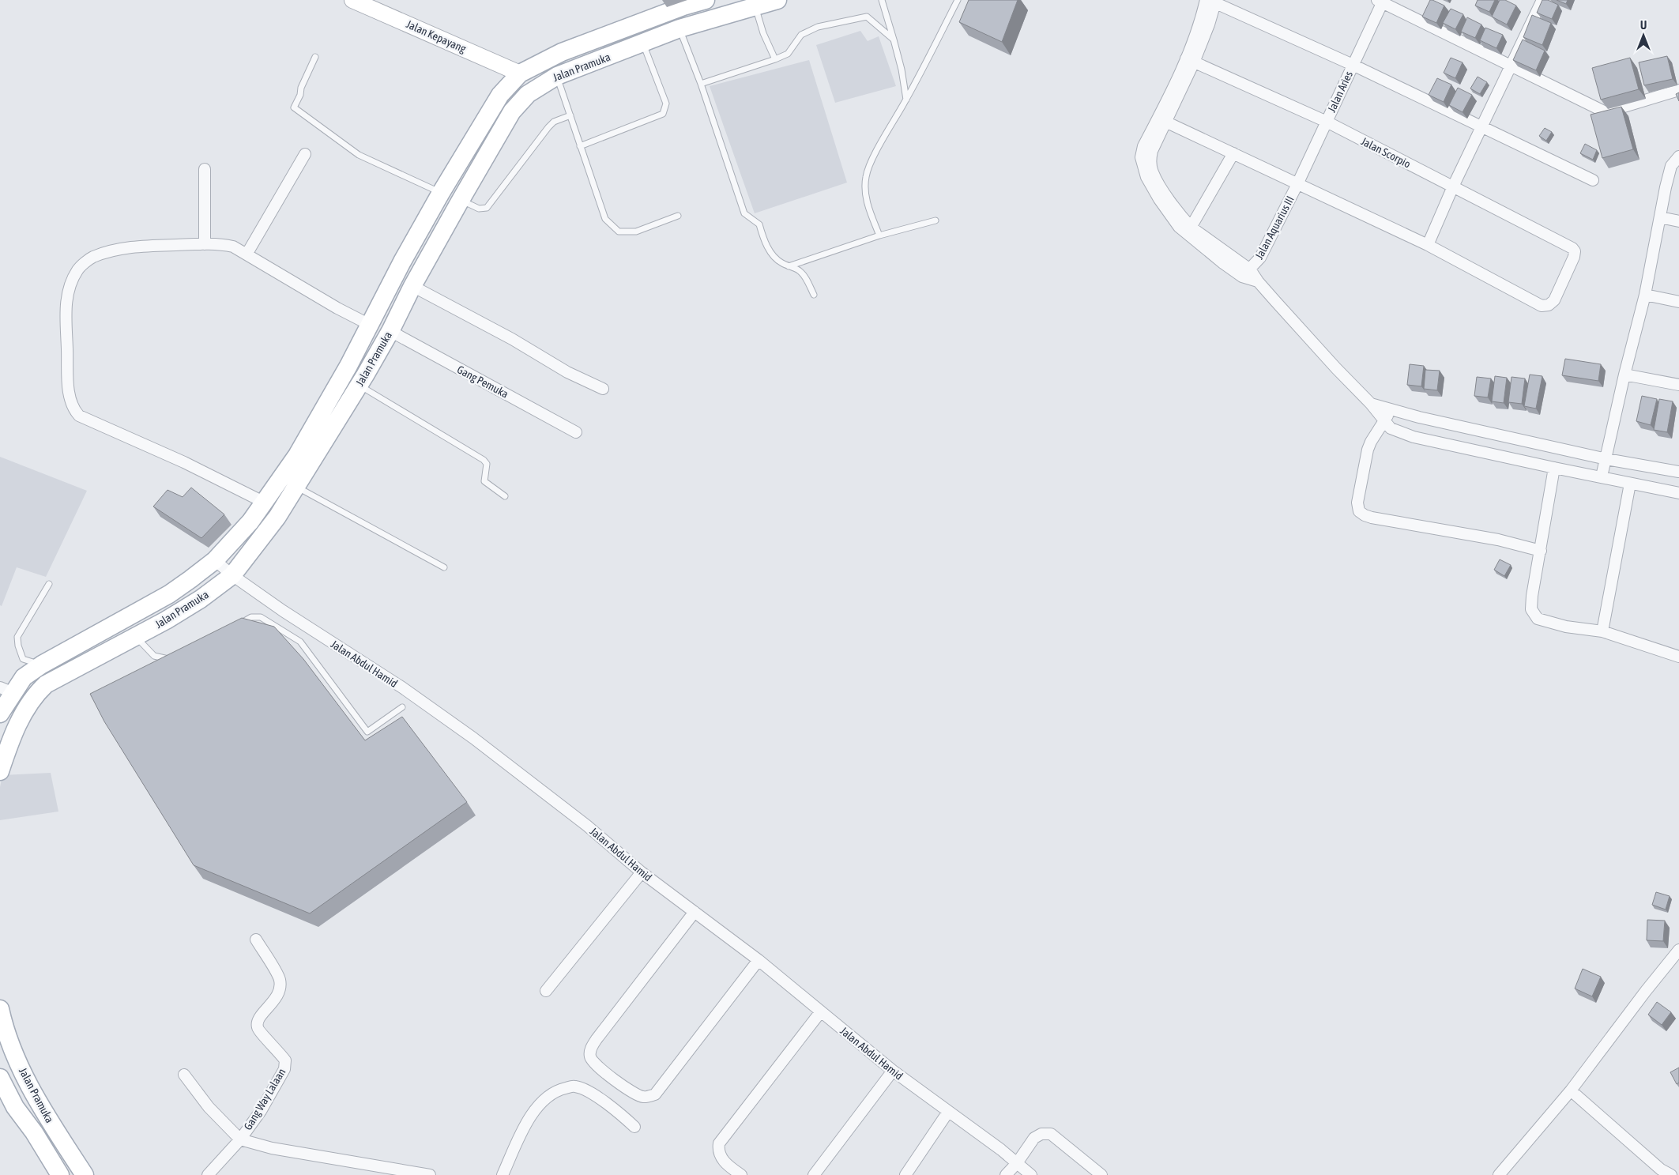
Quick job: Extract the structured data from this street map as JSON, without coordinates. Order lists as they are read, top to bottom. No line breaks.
{"streets":{"main road":["Jalan Pramuka"],"street":["Jalan Kepayang","Jalan Aries","Jalan Scorpio","Jalan Aquarius III","Gang Pemuka","Jalan Abdul Hamid","Gang Way Lalaan"]},"crossings":[["Jalan Kepayang","Jalan Pramuka"],["Jalan Pramuka","Gang Pemuka"],["Jalan Pramuka","Jalan Abdul Hamid"],["Jalan Aries","Jalan Scorpio"],["Jalan Aries","Jalan Aquarius III"]],"north":"top"}
